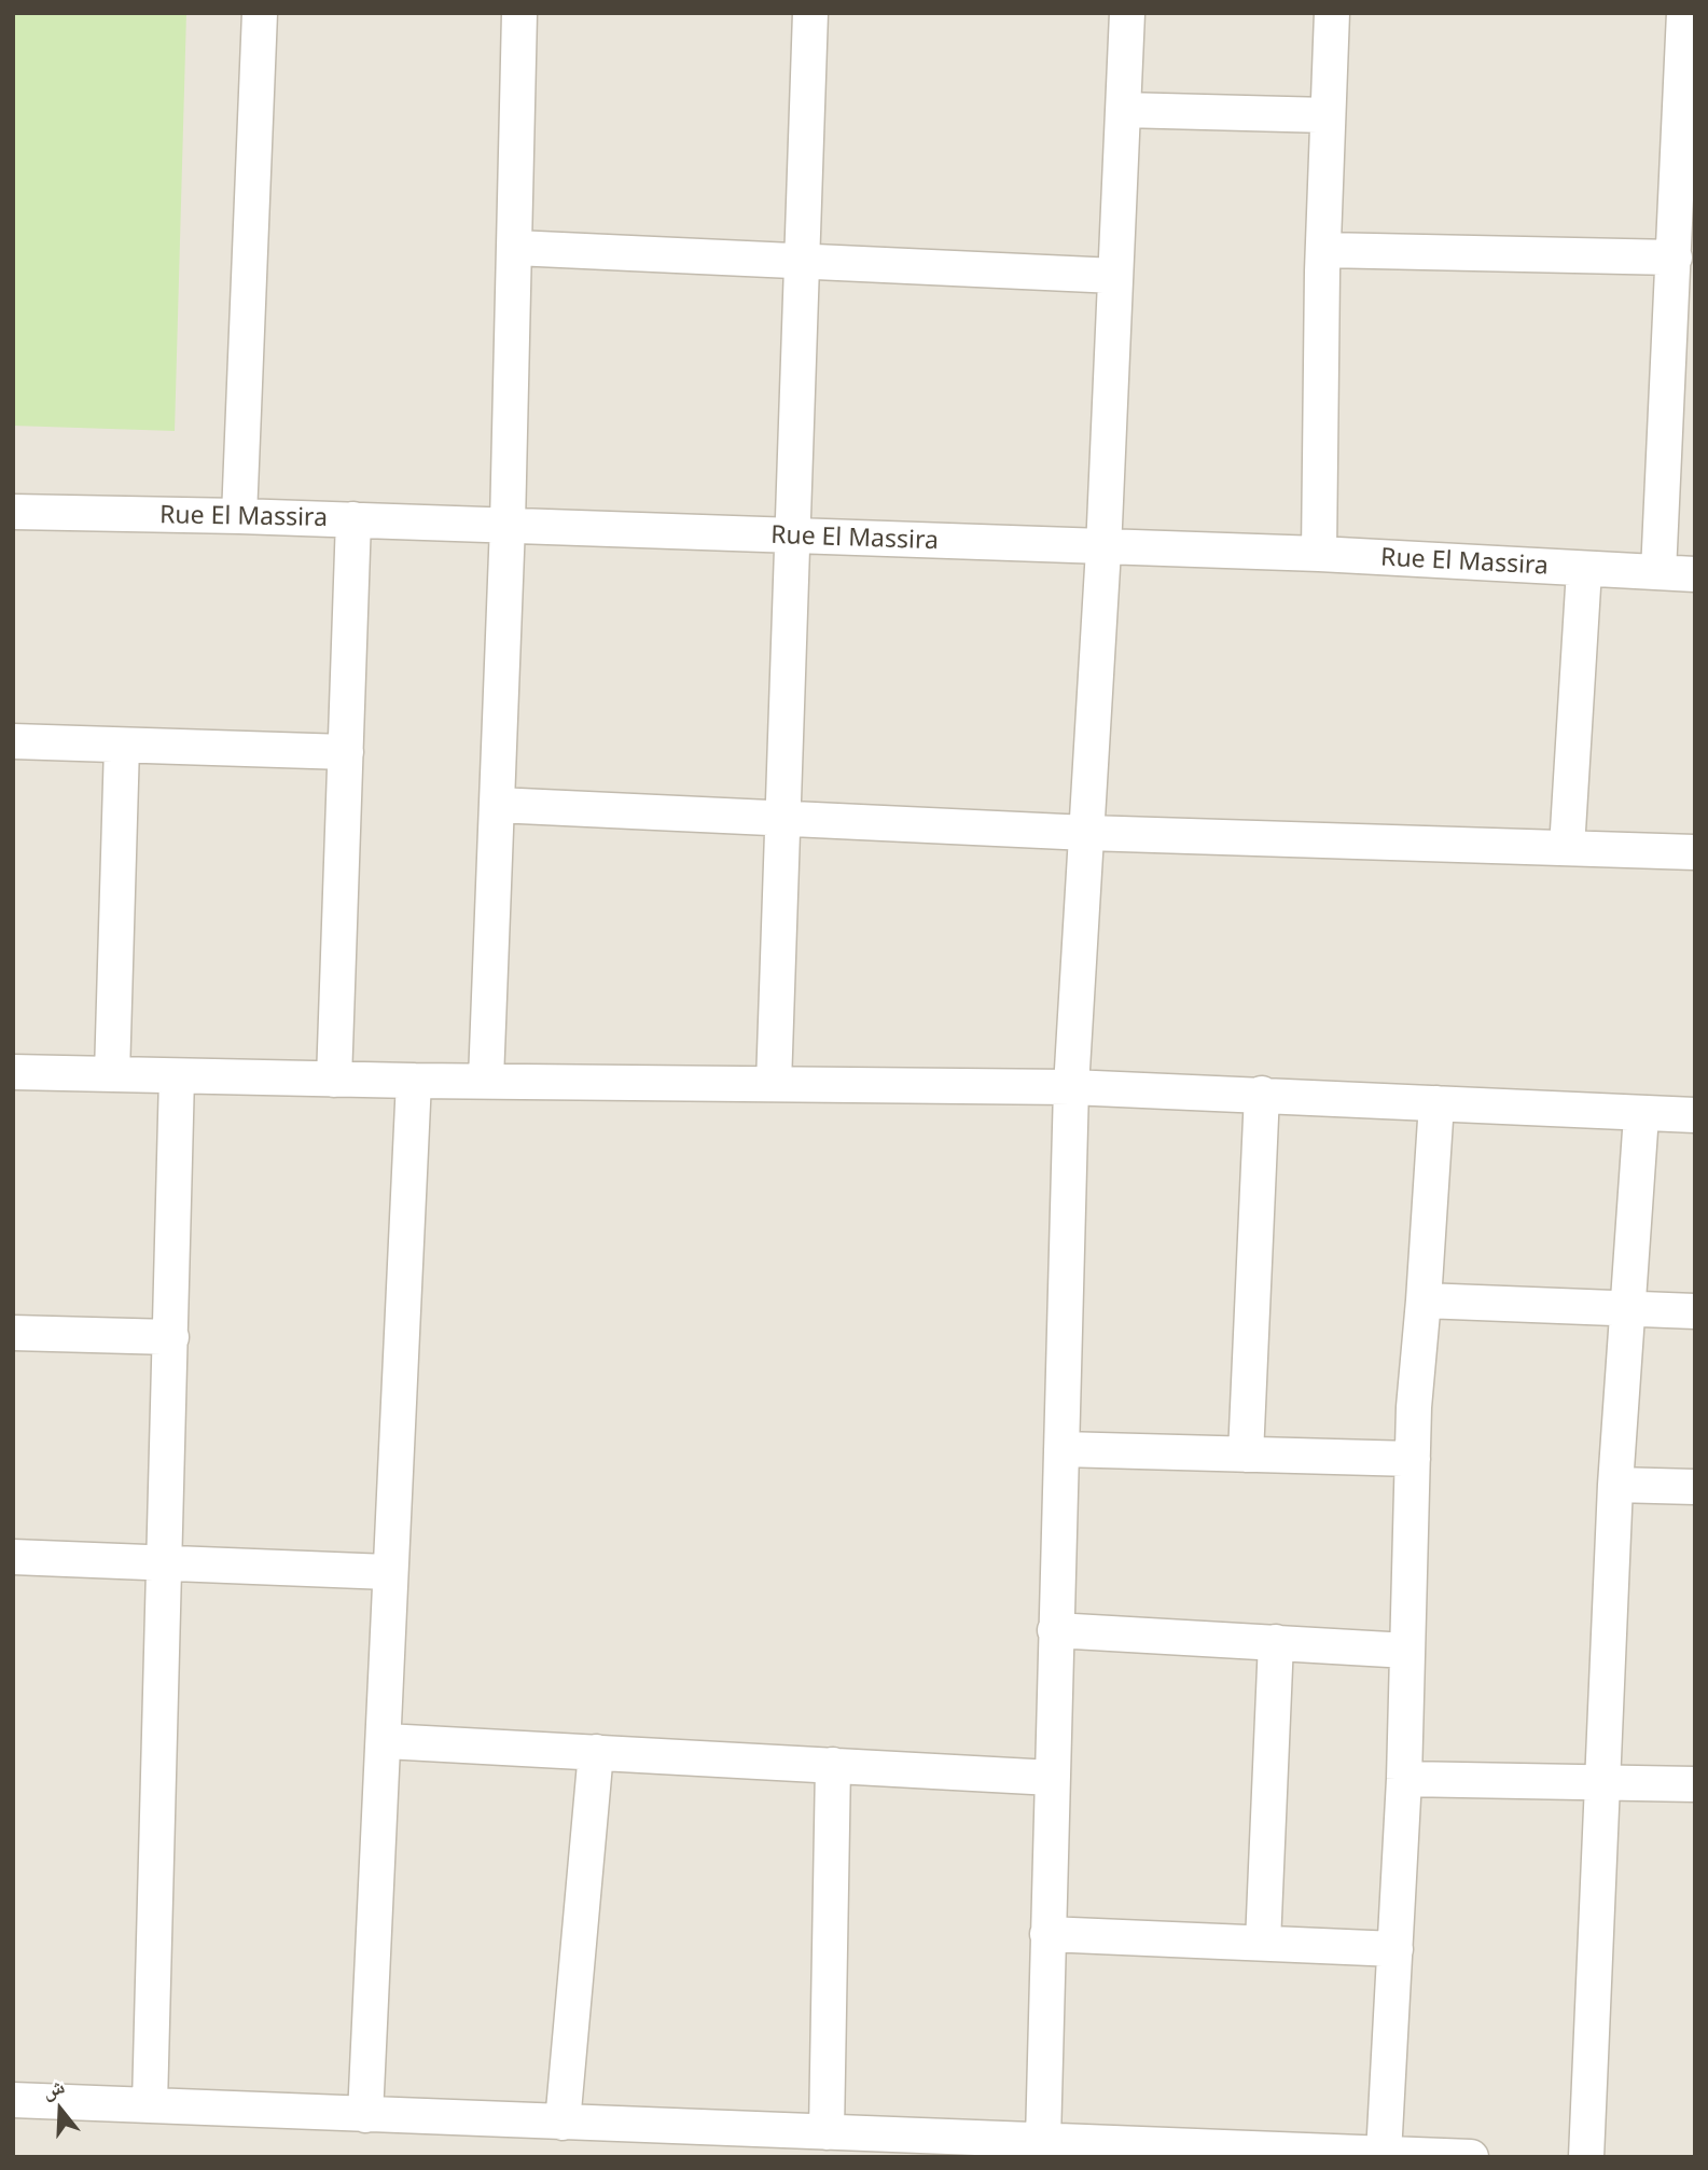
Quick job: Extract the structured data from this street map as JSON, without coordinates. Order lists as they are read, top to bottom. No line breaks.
{"streets":{"street":["Rue El Massira"]},"north":"top"}
